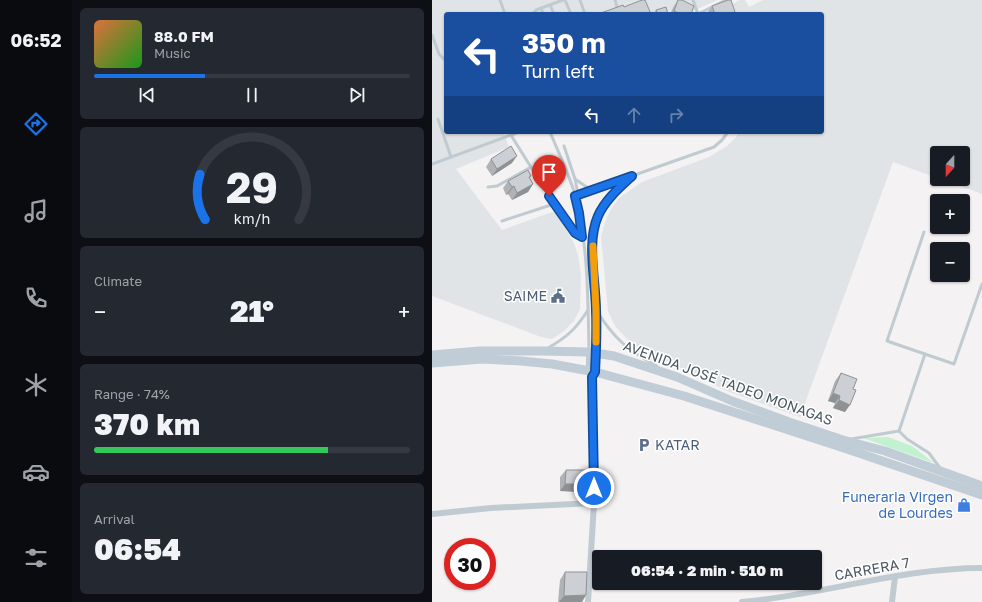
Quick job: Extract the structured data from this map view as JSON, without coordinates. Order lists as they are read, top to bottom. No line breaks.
{"streets":{"main road":["AVENIDA JOSÉ TADEO MONAGAS"],"street":["CARRERA 7"]},"places":{"public building":["SAIME"],"parking":["KATAR"],"shop":["Funeraria Virgen de Lourdes"]},"north":"bottom","page":{"tabs":"06:52","turn":["350 m","Turn left"],"song":["88.0 FM","Music"],"map_buttons":["+","−"],"tile":["Climate",["Range · 74%","370 km"],["Arrival","06:54"]],"heat":["−","21°","+"],"limit":"30","trip":"06:54 · 2 min · 510 m","gauge":["29","km/h"]}}
